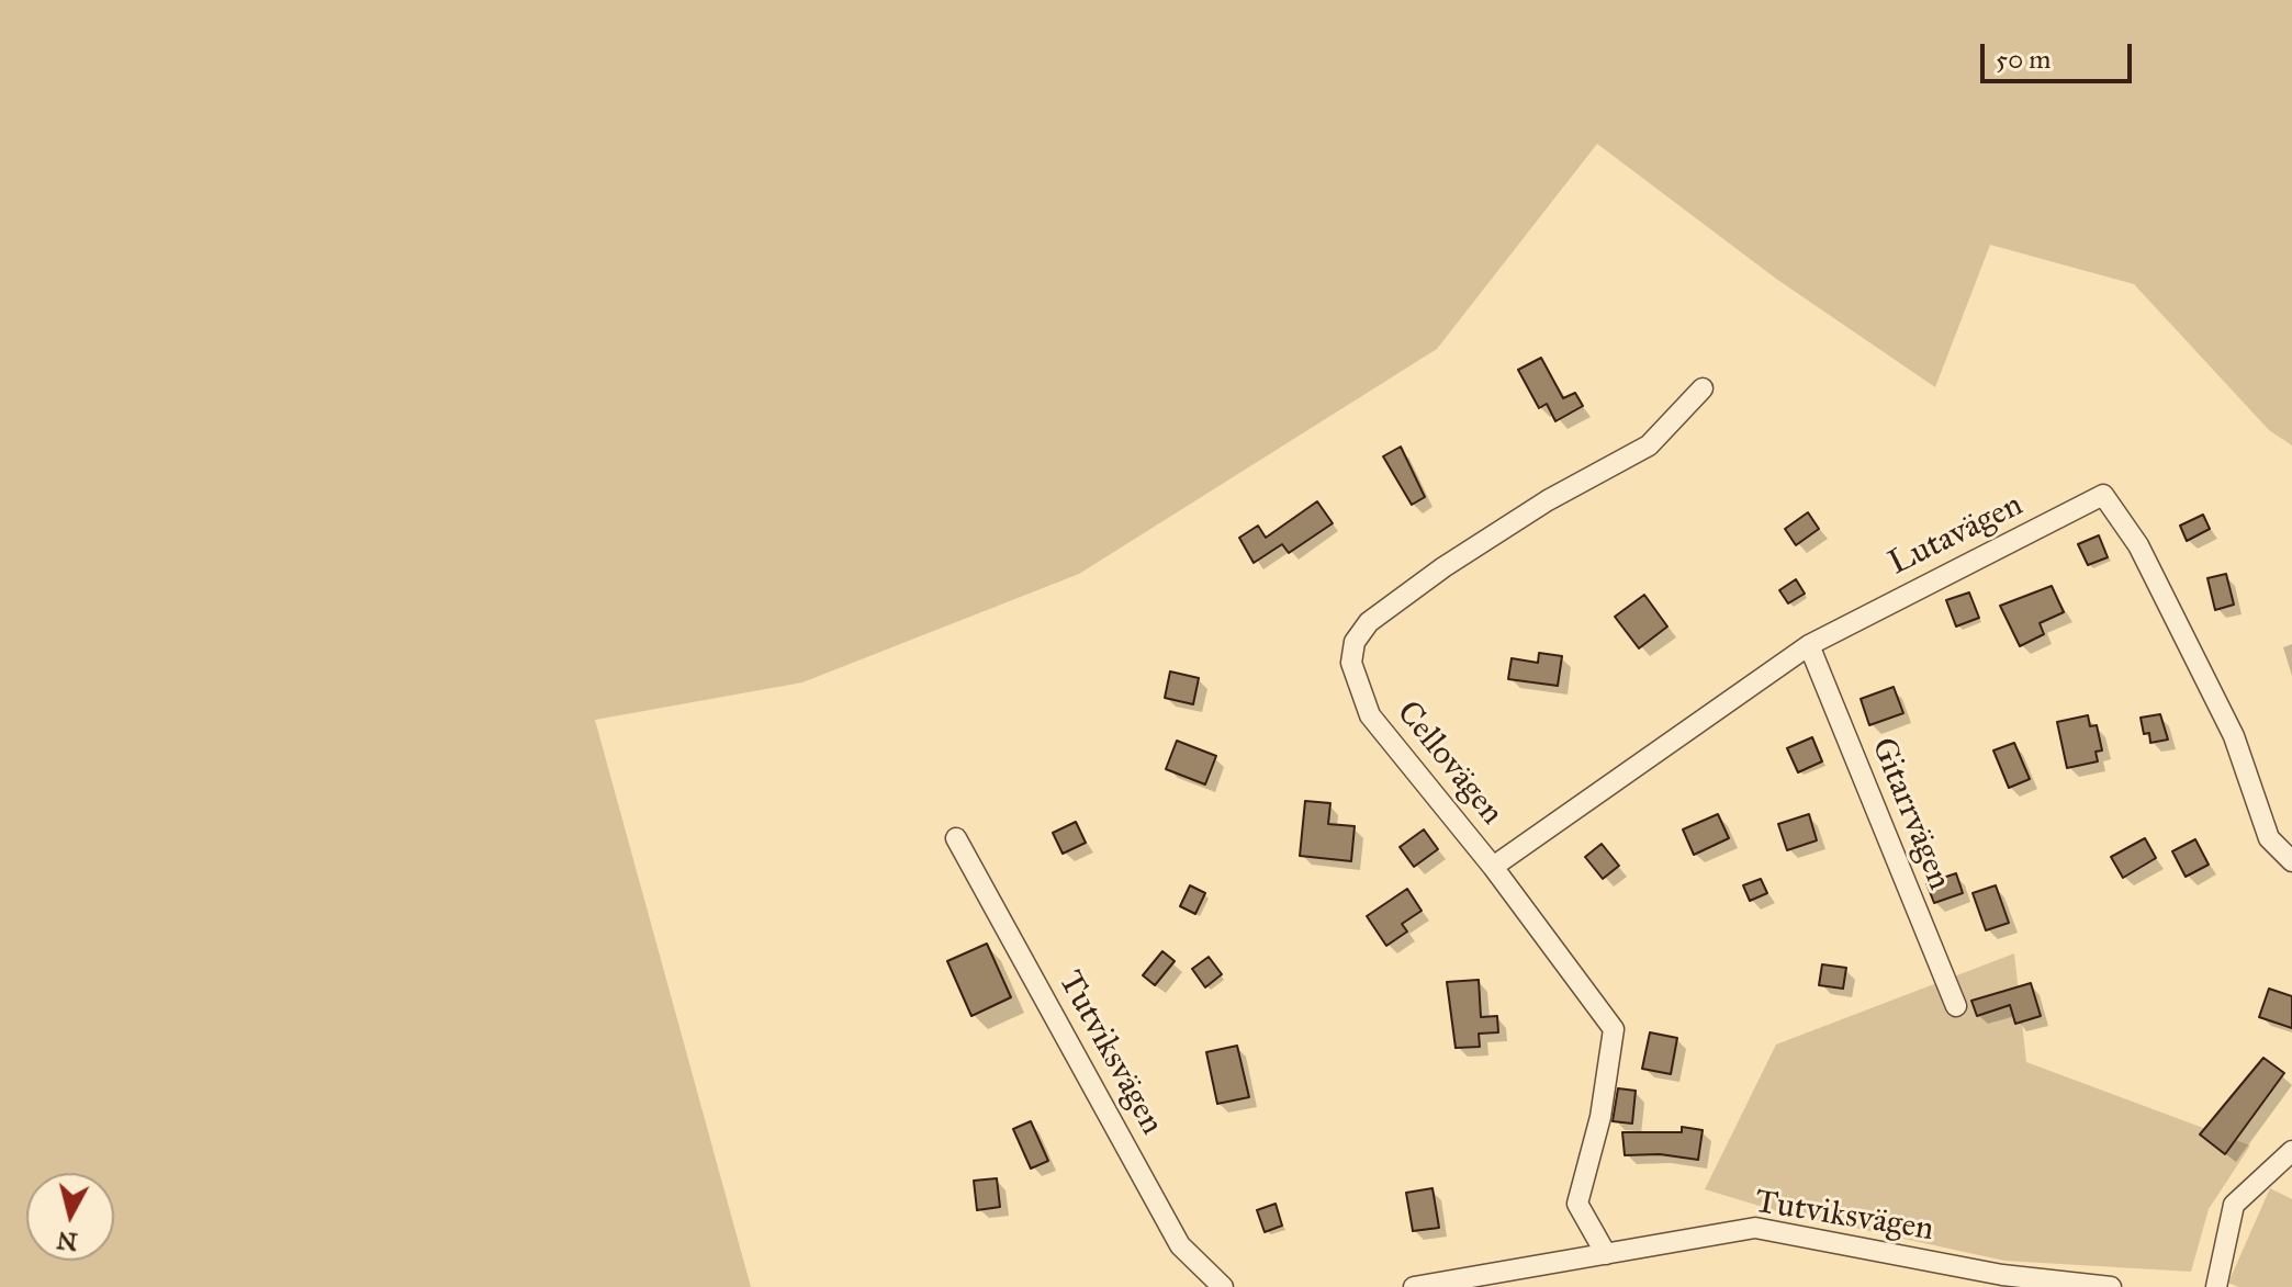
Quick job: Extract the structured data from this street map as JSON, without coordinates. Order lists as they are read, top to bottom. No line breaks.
{"streets":{"street":["Lutavägen","Cellovägen","Gitarrvägen","Tutviksvägen"]},"crossings":[["Lutavägen","Cellovägen"],["Lutavägen","Gitarrvägen"],["Cellovägen","Tutviksvägen"]],"scale_bar":"50 m","north":"bottom"}
